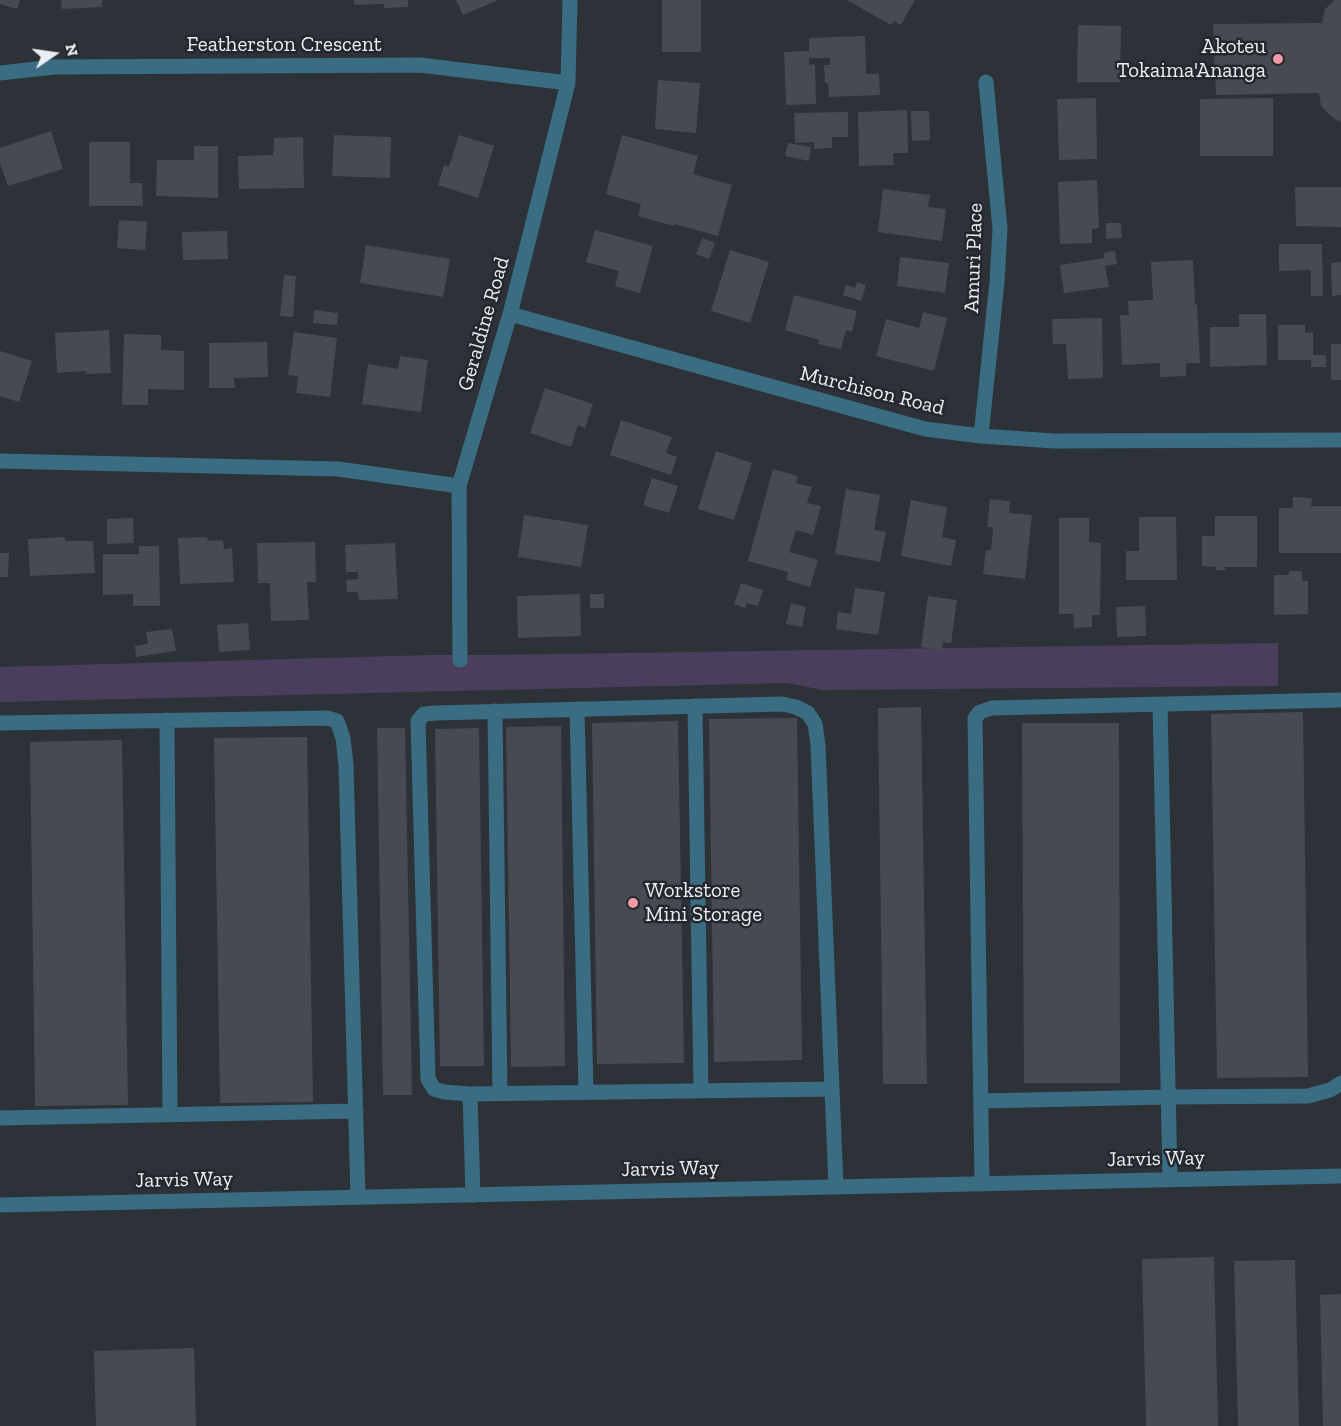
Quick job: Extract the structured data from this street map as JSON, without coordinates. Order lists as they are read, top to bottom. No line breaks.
{"streets":{"street":["Featherston Crescent","Amuri Place","Geraldine Road","Murchison Road","Jarvis Way"]},"crossings":[["Featherston Crescent","Geraldine Road"],["Amuri Place","Murchison Road"],["Geraldine Road","Murchison Road"]],"places":["Akoteu Tokaima'Ananga","Workstore Mini Storage"],"north":"right"}
